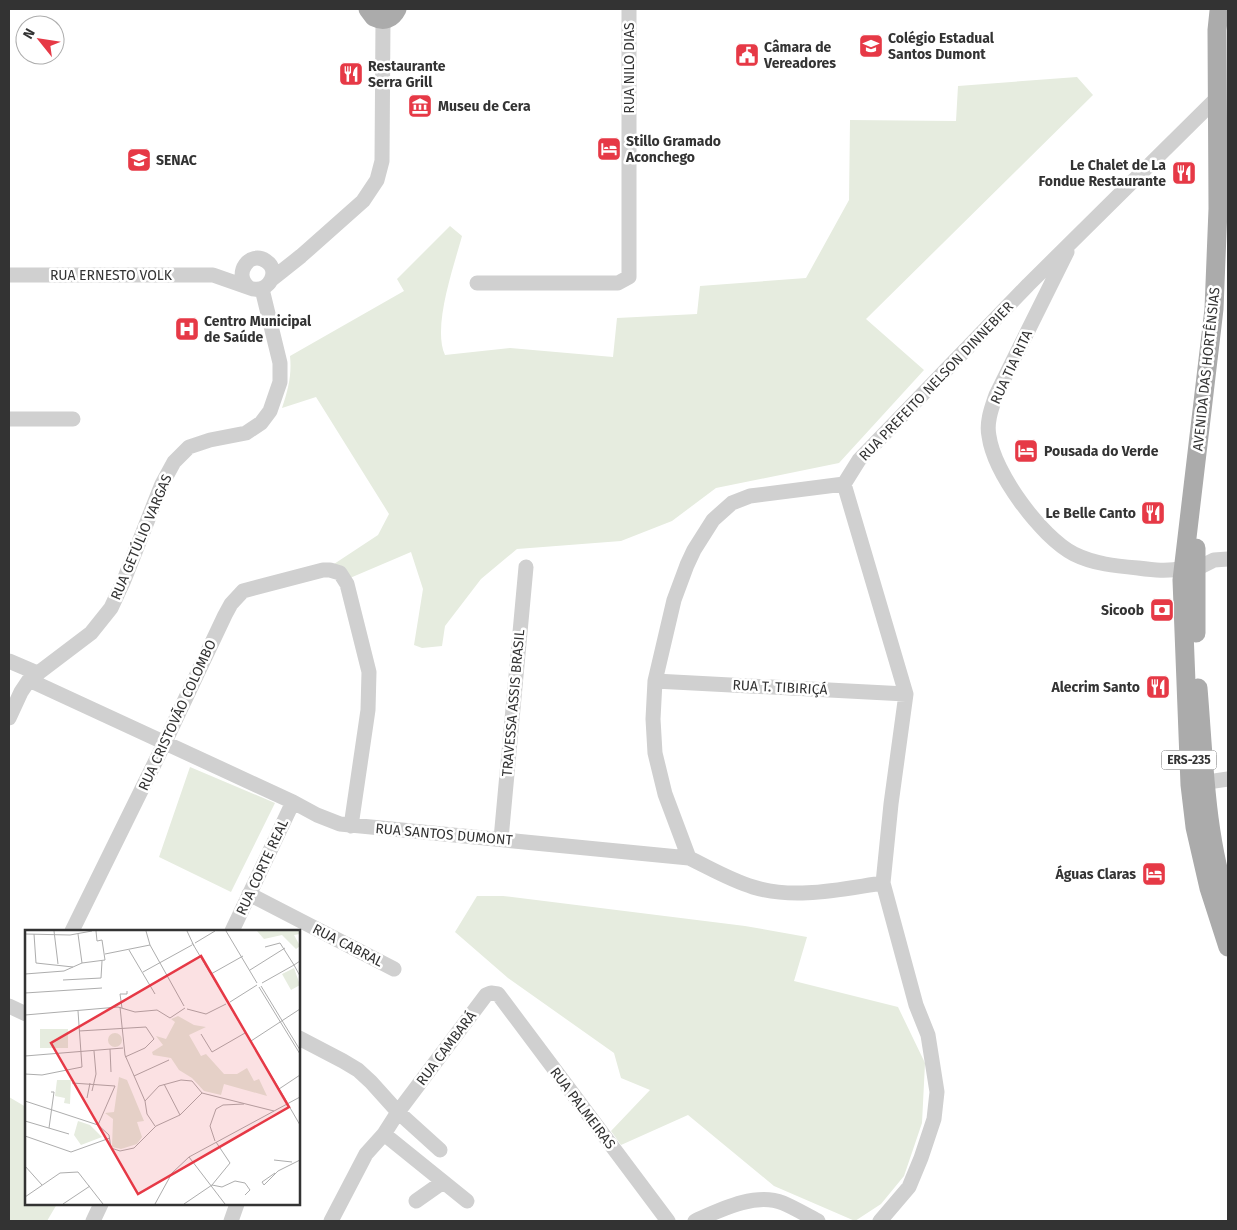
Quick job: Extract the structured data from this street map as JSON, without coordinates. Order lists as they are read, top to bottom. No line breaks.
{"streets":{"main road":["AVENIDA DAS HORTÊNSIAS","ERS-235"],"street":["RUA NILO DIAS","RUA ERNESTO VOLK","RUA TIA RITA","RUA PREFEITO NELSON DINNEBIER","RUA GETÚLIO VARGAS","RUA T. TIBIRIÇÁ","TRAVESSA ASSIS BRASIL","RUA CRISTOVÃO COLOMBO","RUA SANTOS DUMONT","RUA CORTE REAL","RUA CABRAL","RUA CAMBARÁ","RUA PALMEIRAS"]},"crossings":[["RUA ERNESTO VOLK","RUA GETÚLIO VARGAS"],["RUA TIA RITA","AVENIDA DAS HORTÊNSIAS"],["RUA TIA RITA","RUA PREFEITO NELSON DINNEBIER"],["AVENIDA DAS HORTÊNSIAS","RUA PREFEITO NELSON DINNEBIER"],["RUA GETÚLIO VARGAS","RUA SANTOS DUMONT"],["TRAVESSA ASSIS BRASIL","RUA SANTOS DUMONT"],["RUA CRISTOVÃO COLOMBO","RUA SANTOS DUMONT"],["RUA SANTOS DUMONT","RUA CORTE REAL"],["RUA CORTE REAL","RUA CABRAL"],["RUA CAMBARÁ","RUA PALMEIRAS"]],"places":{"school or university":["Colégio Estadual Santos Dumont","SENAC"],"public building":["Câmara de Vereadores"],"restaurant":["Restaurante Serra Grill","Le Chalet de La Fondue Restaurante","Le Belle Canto","Alecrim Santo"],"museum":["Museu de Cera"],"hotel":["Stillo Gramado Aconchego","Pousada do Verde","Águas Claras"],"hospital":["Centro Municipal de Saúde"],"bank":["Sicoob"]},"north":"top left"}
